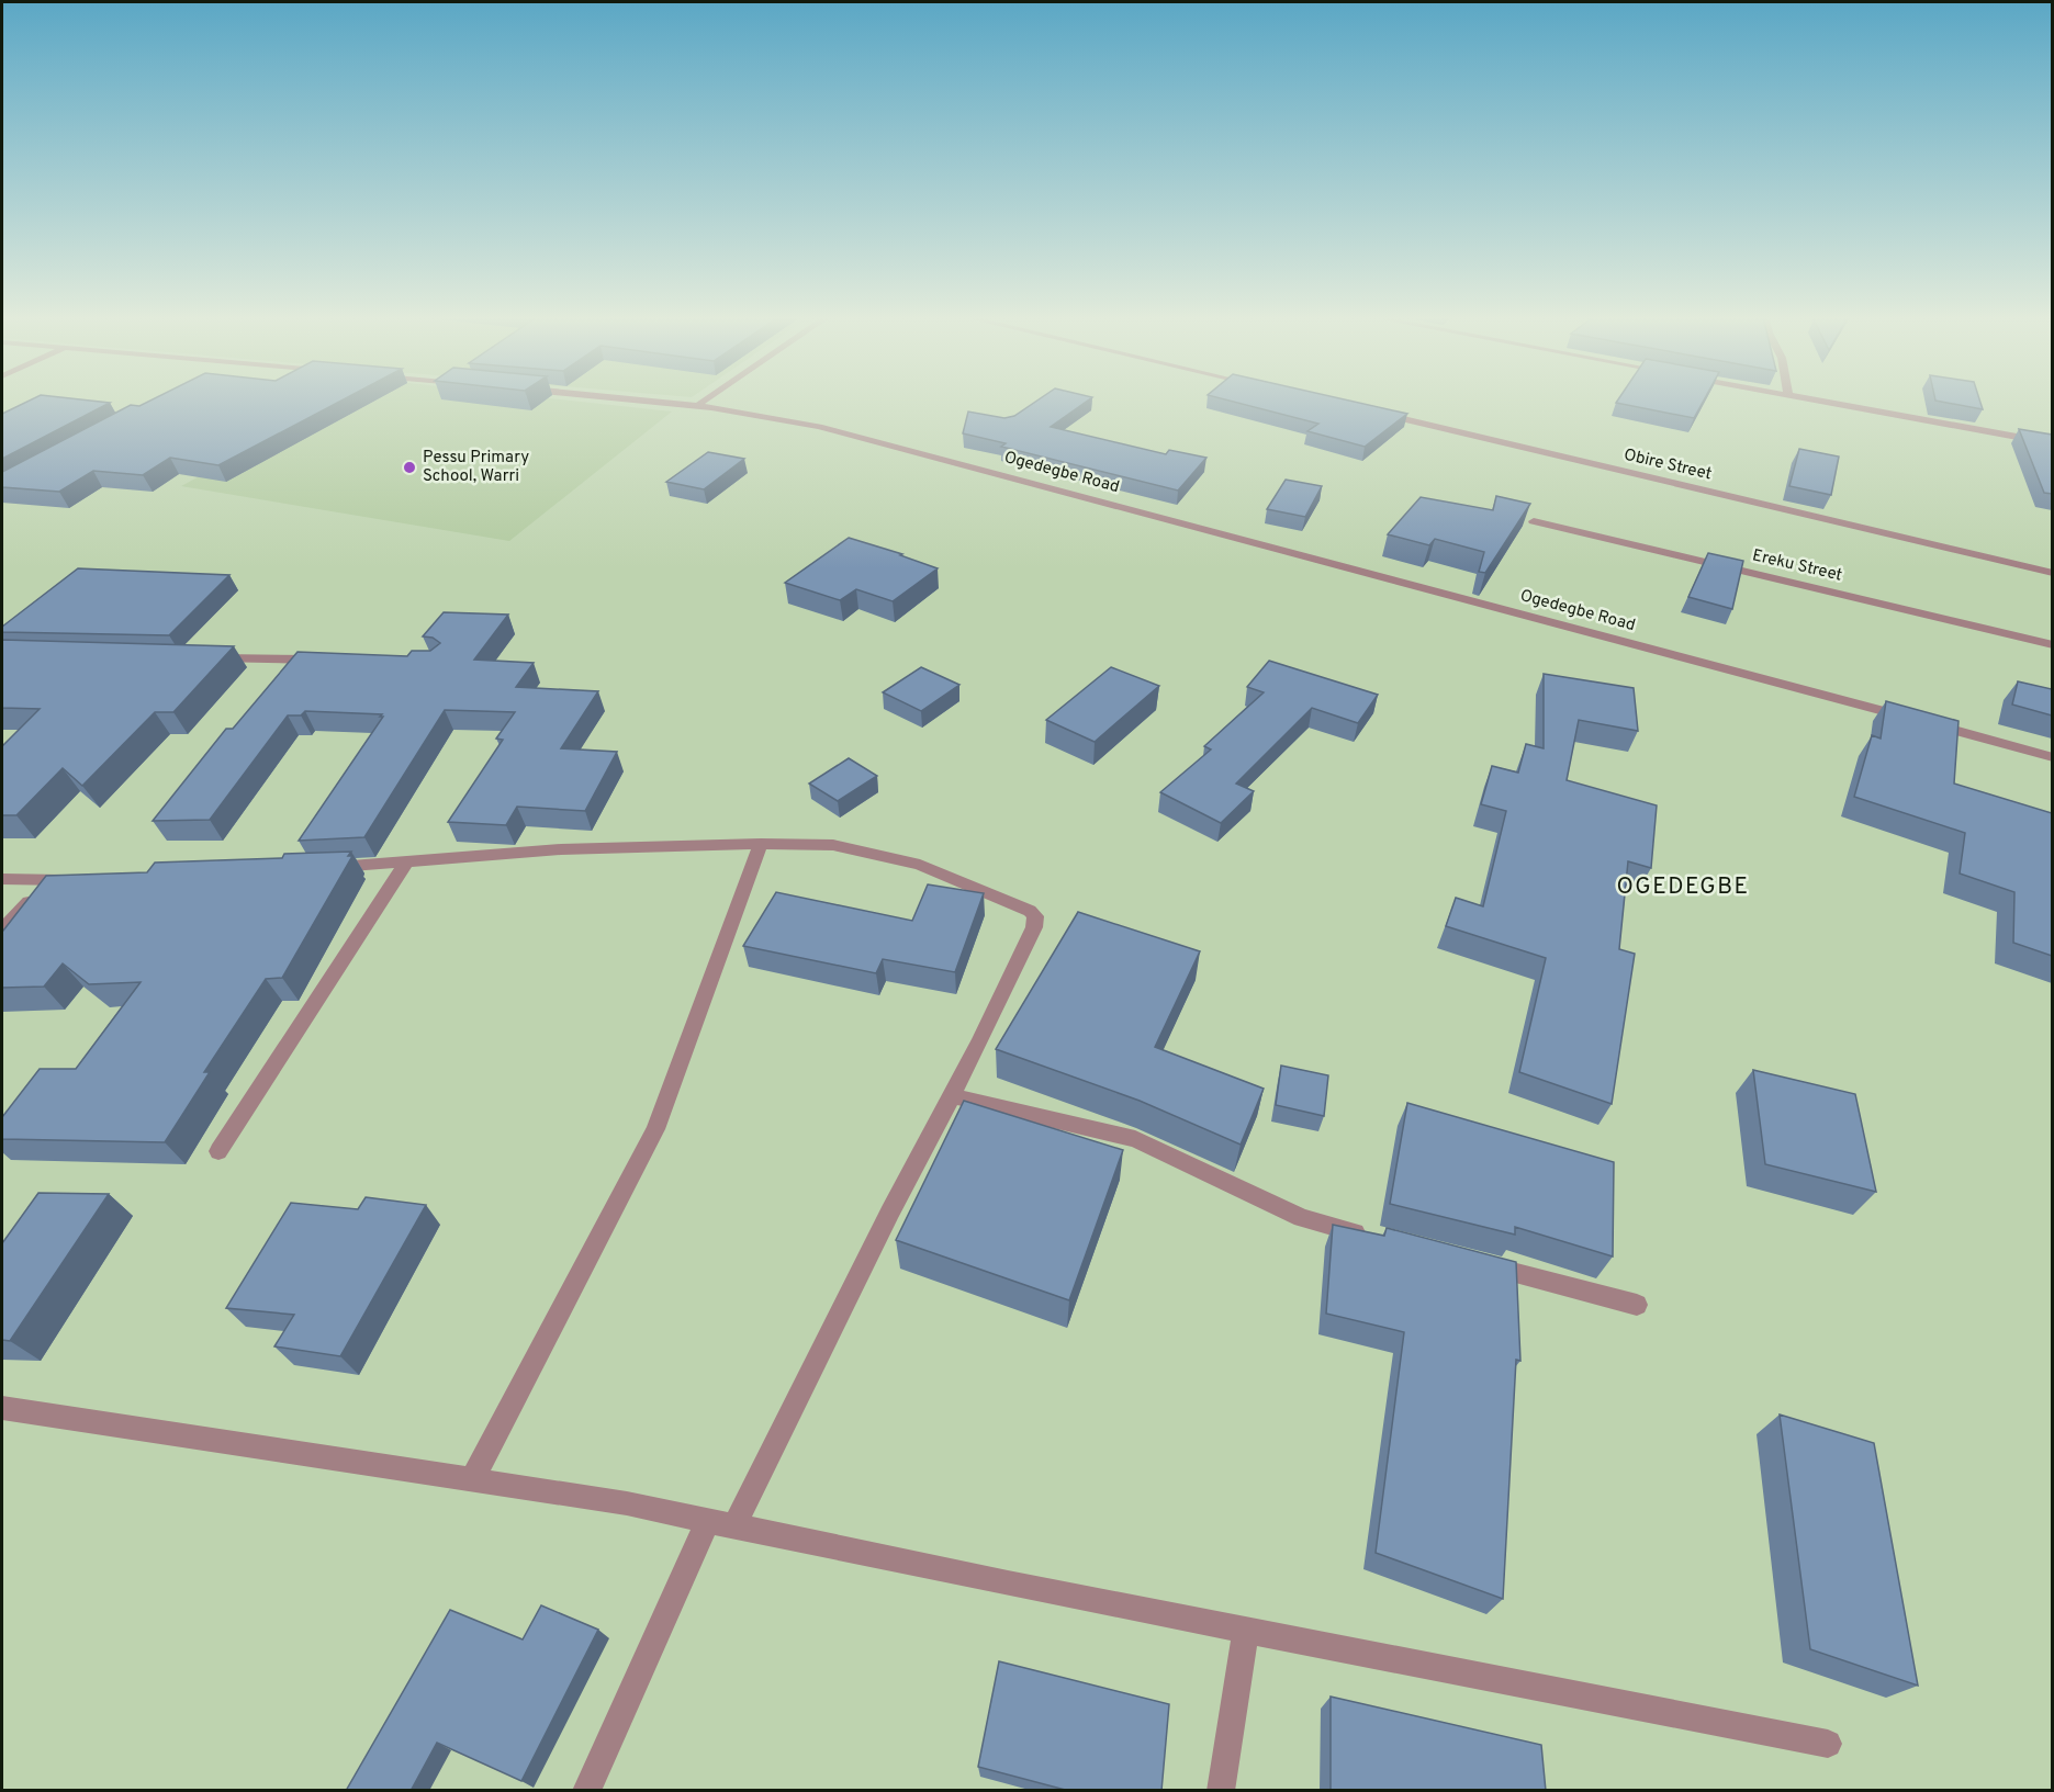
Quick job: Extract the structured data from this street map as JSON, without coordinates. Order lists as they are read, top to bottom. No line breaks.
{"streets":{"street":["Obire Street","Ogedegbe Road","Ereku Street"]},"districts":["OGEDEGBE"],"places":["Pessu Primary School, Warri"]}
